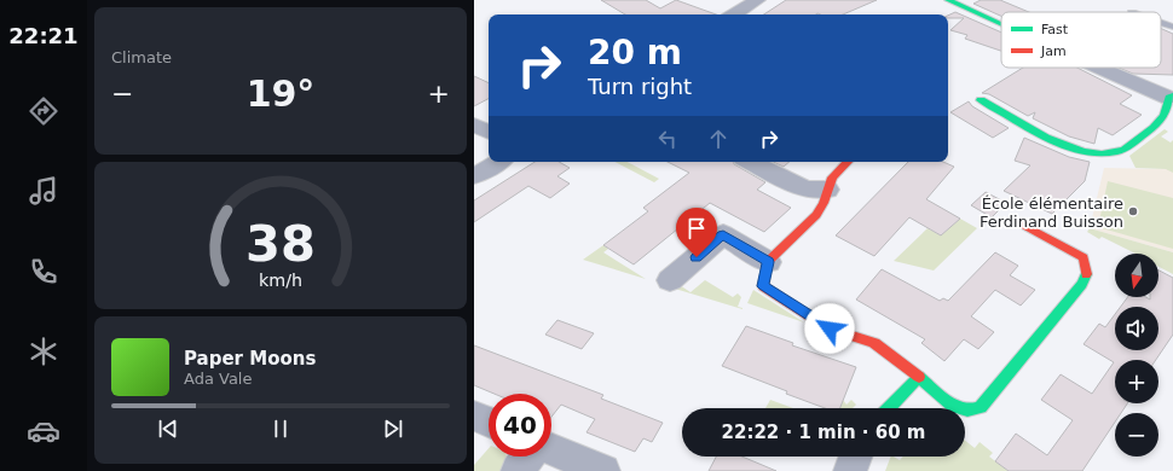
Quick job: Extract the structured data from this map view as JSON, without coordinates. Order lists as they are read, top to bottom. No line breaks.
{"places":["École élémentaire Ferdinand Buisson"],"legend":["Fast","Jam"],"north":"bottom","page":{"tabs":"22:21","tile":"Climate","turn":["20 m","Turn right"],"heat":["−","19°","+"],"map_buttons":["+","−"],"song":["Paper Moons","Ada Vale"],"limit":"40","trip":"22:22 · 1 min · 60 m","gauge":["38","km/h"]}}
